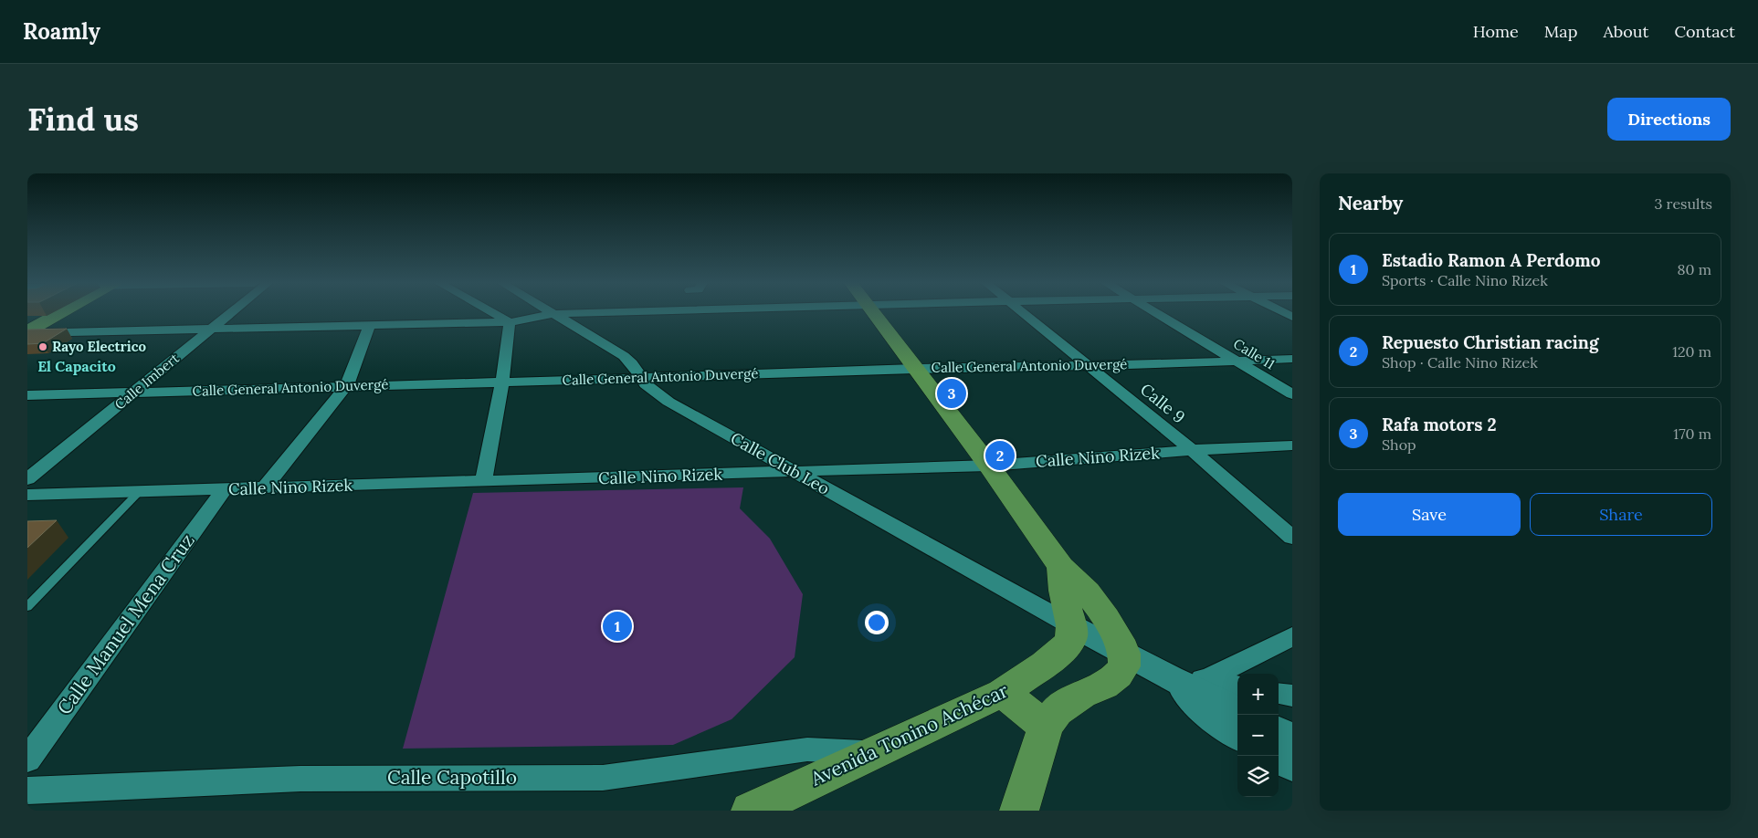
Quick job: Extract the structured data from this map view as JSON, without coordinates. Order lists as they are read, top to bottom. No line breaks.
{"streets":{"main road":["Avenida Tonino Achécar"],"street":["Calle 11","Calle General Antonio Duvergé","Calle Imbert","Calle 9","Calle Nino Rizek","Calle Club Leo","Calle Manuel Mena Cruz","Calle Capotillo"]},"crossings":[["Calle 11","Calle General Antonio Duvergé"],["Calle General Antonio Duvergé","Calle Imbert"],["Calle General Antonio Duvergé","Calle 9"],["Calle General Antonio Duvergé","Calle Club Leo"],["Calle 9","Calle Nino Rizek"],["Calle Nino Rizek","Calle Club Leo"],["Calle Nino Rizek","Calle Manuel Mena Cruz"],["Calle Club Leo","Avenida Tonino Achécar"],["Avenida Tonino Achécar","Calle Capotillo"]],"districts":["El Capacito"],"places":["Rayo Electrico"],"page":{"header":"Roamly","nav":["Home","Map","About","Contact"],"buttons":["Directions",["Save","Share"]],"title":"Find us","heading":["Nearby","3 results"],"list":[{"mark":"1","name":"Estadio Ramon A Perdomo","note":"Sports · Calle Nino Rizek","value":"80 m"},{"mark":"2","name":"Repuesto Christian racing","note":"Shop · Calle Nino Rizek","value":"120 m"},{"mark":"3","name":"Rafa motors 2","note":"Shop","value":"170 m"}],"pins":["3","2","1"],"map_buttons":["+","−"]}}
